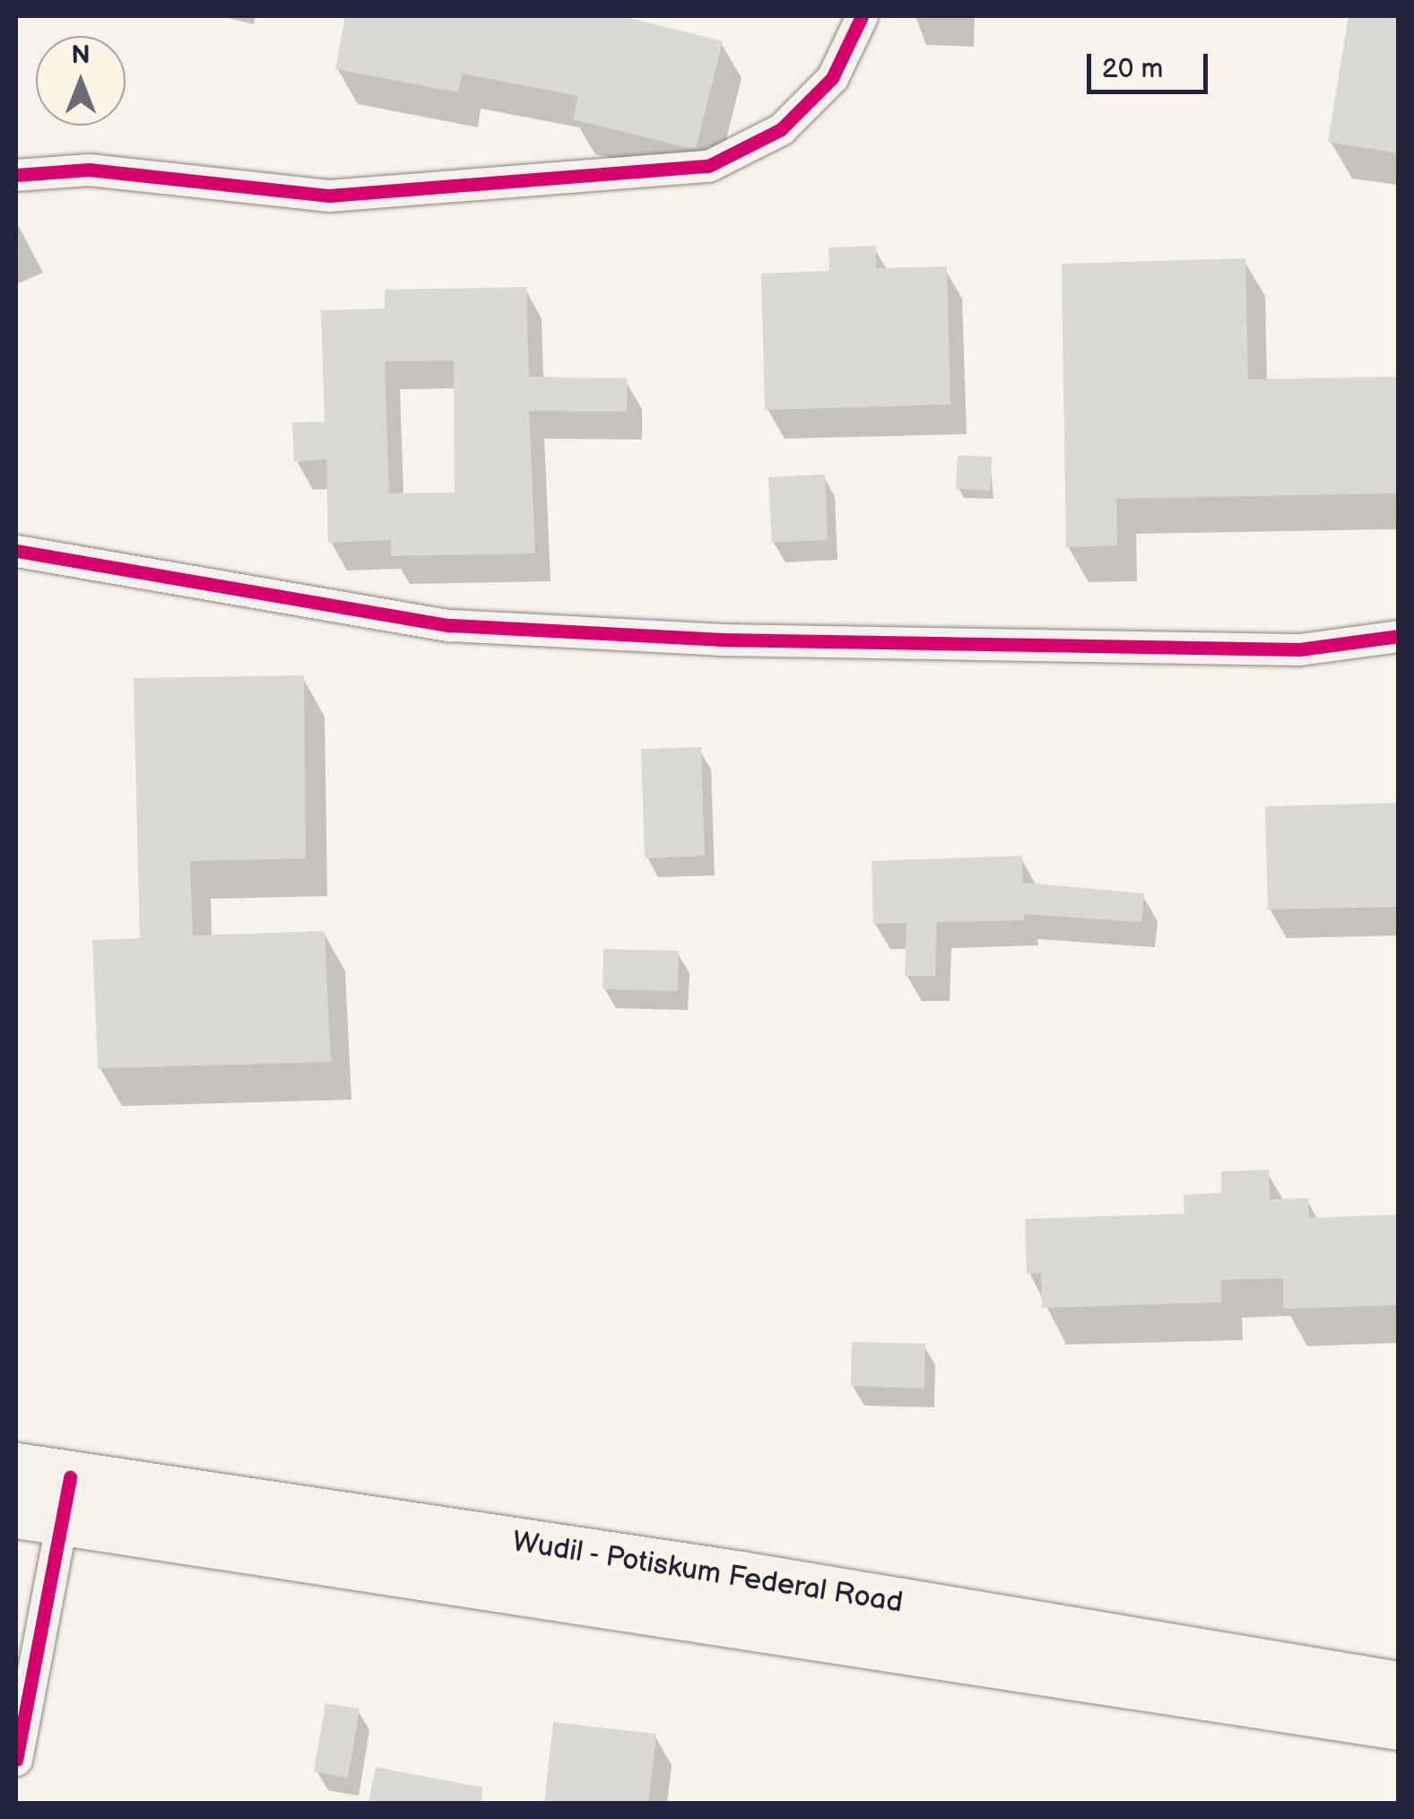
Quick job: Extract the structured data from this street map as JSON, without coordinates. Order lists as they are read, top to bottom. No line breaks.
{"streets":{"main road":["Wudil - Potiskum Federal Road"]},"scale_bar":"20 m","north":"top"}
